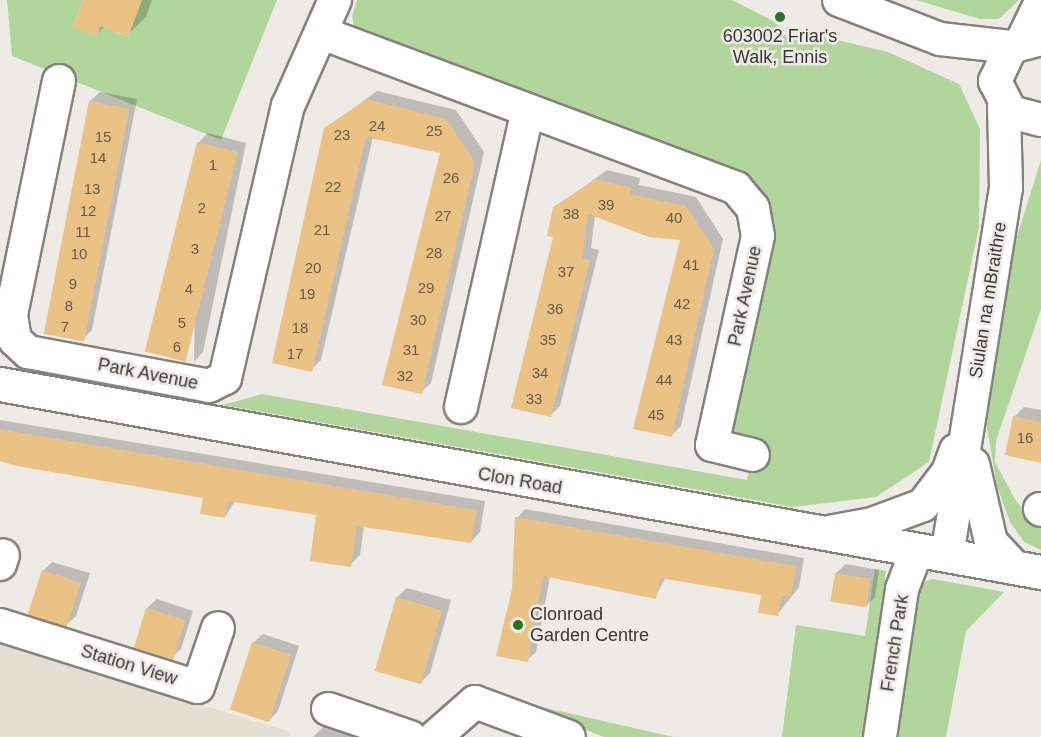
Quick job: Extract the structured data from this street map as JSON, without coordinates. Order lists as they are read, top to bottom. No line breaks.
{"streets":{"main road":["Clon Road"],"street":["Park Avenue","Siulan na mBraithre","French Park","Station View"]},"crossings":[["Siulan na mBraithre","Clon Road"],["Siulan na mBraithre","French Park"],["Clon Road","French Park"]],"places":["603002 Friar's Walk, Ennis","Clonroad Garden Centre"],"house_numbers":["24","25","23","15","14","1","26","22","13","39","2","12","38","27","40","21","11","3","28","10","41","20","37","9","29","4","19","42","8","36","30","5","7","18","35","43","6","31","17","34","32","44","33","45","16"]}
